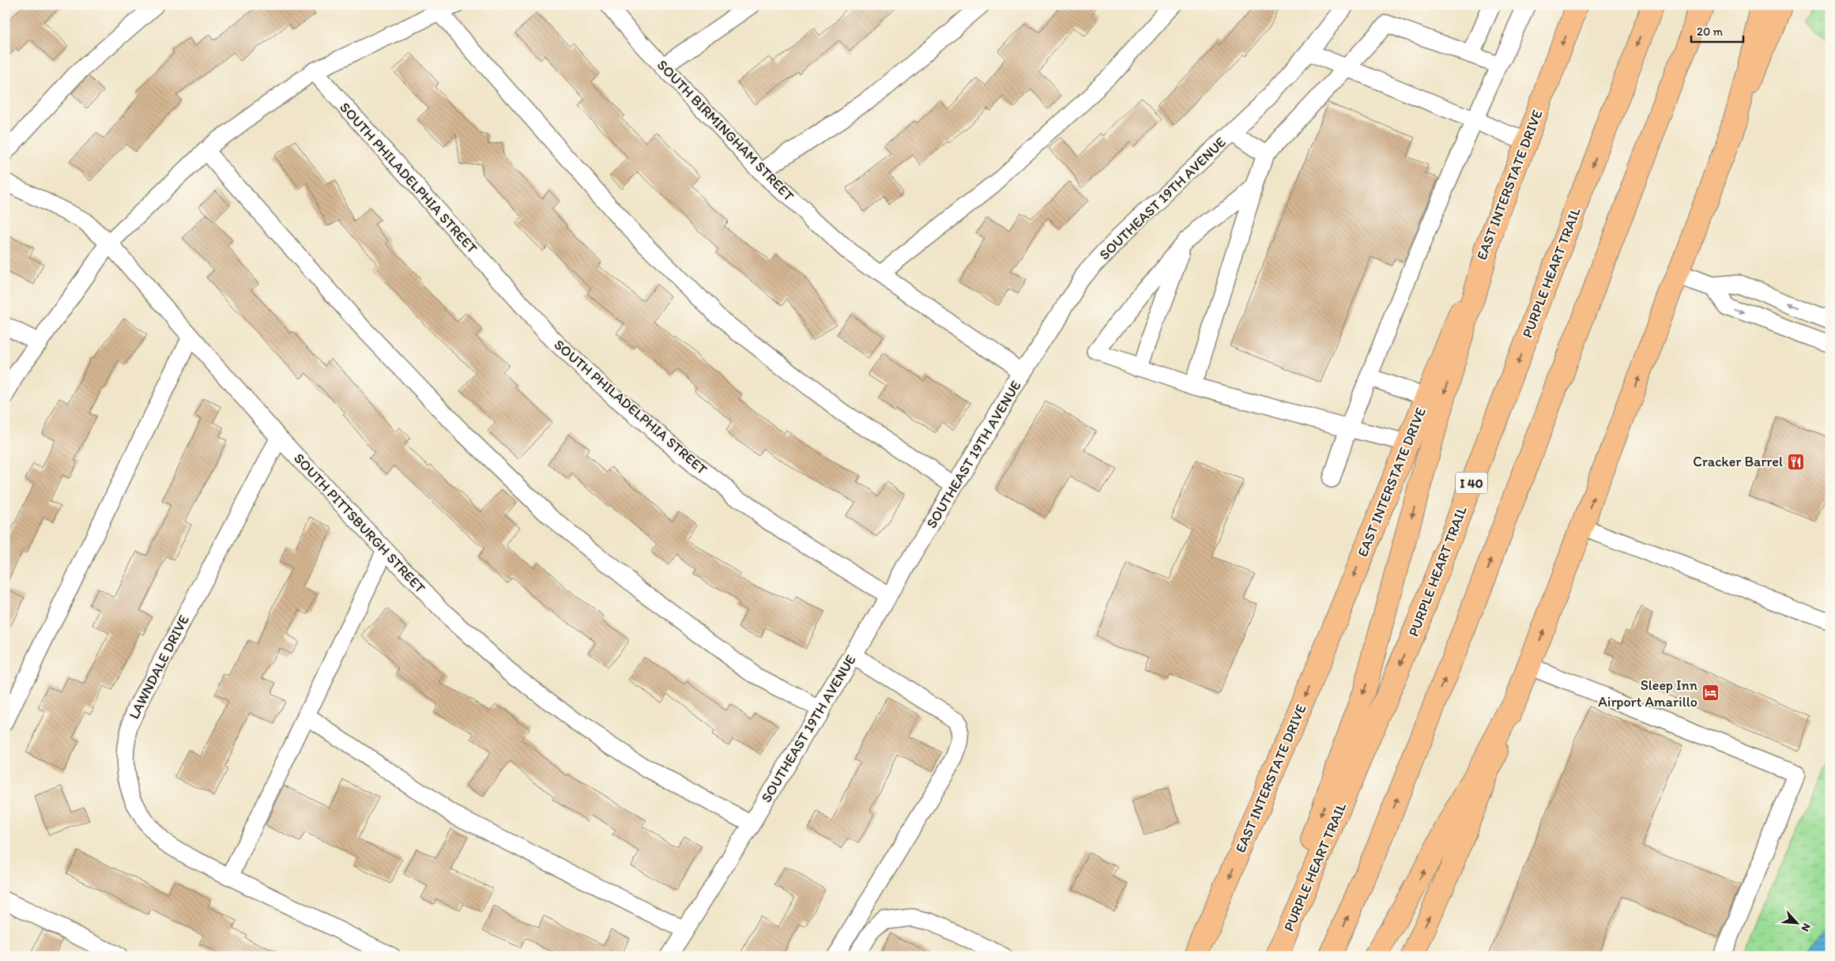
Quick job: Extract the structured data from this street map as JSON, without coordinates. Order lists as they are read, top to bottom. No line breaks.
{"streets":{"main road":["EAST INTERSTATE DRIVE","PURPLE HEART TRAIL","I 40"],"street":["SOUTH BIRMINGHAM STREET","SOUTH PHILADELPHIA STREET","SOUTHEAST 19TH AVENUE","SOUTH PITTSBURGH STREET","LAWNDALE DRIVE"]},"crossings":[["SOUTH BIRMINGHAM STREET","SOUTHEAST 19TH AVENUE"],["SOUTH PHILADELPHIA STREET","SOUTHEAST 19TH AVENUE"],["SOUTHEAST 19TH AVENUE","SOUTH PITTSBURGH STREET"],["SOUTH PITTSBURGH STREET","LAWNDALE DRIVE"]],"places":{"restaurant":["Cracker Barrel"],"hotel":["Sleep Inn Airport Amarillo"]},"scale_bar":"20 m","north":"bottom right"}
